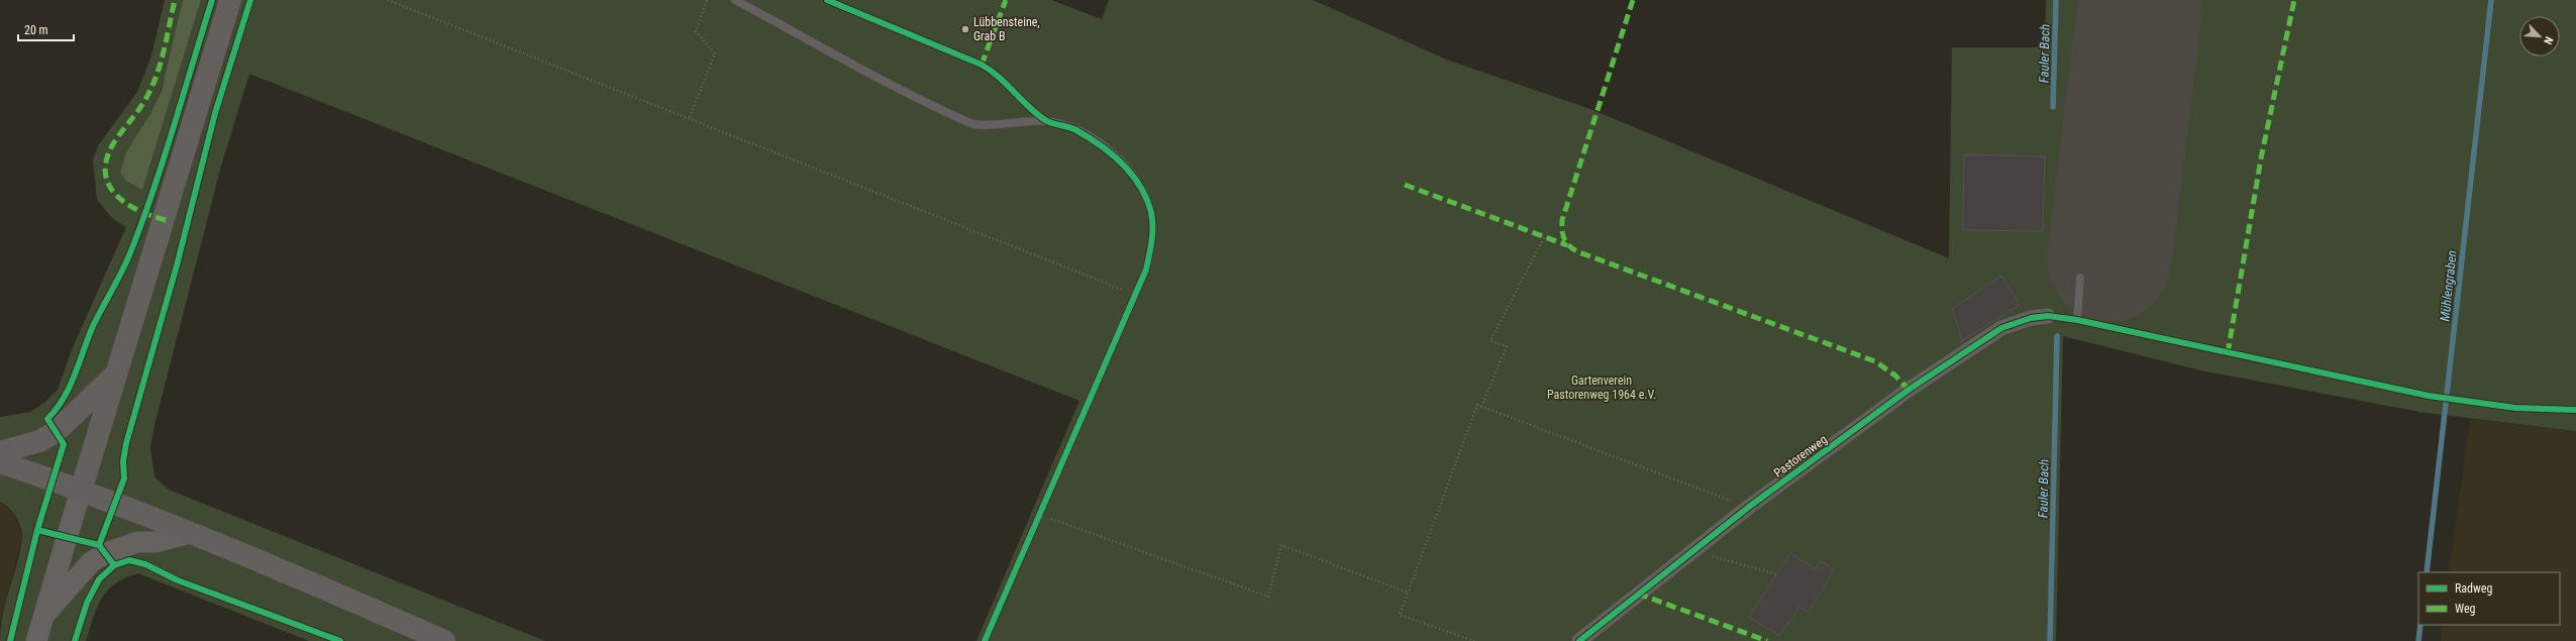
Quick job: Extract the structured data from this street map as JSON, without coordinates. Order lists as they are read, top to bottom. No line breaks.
{"streets":{"street":["Pastorenweg"]},"water":["Fauler Bach","Mühlengraben"],"parks":["Gartenverein Pastorenweg 1964 e.V."],"places":["Lübbensteine, Grab B"],"legend":["Radweg","Weg"],"scale_bar":"20 m","north":"bottom right"}
